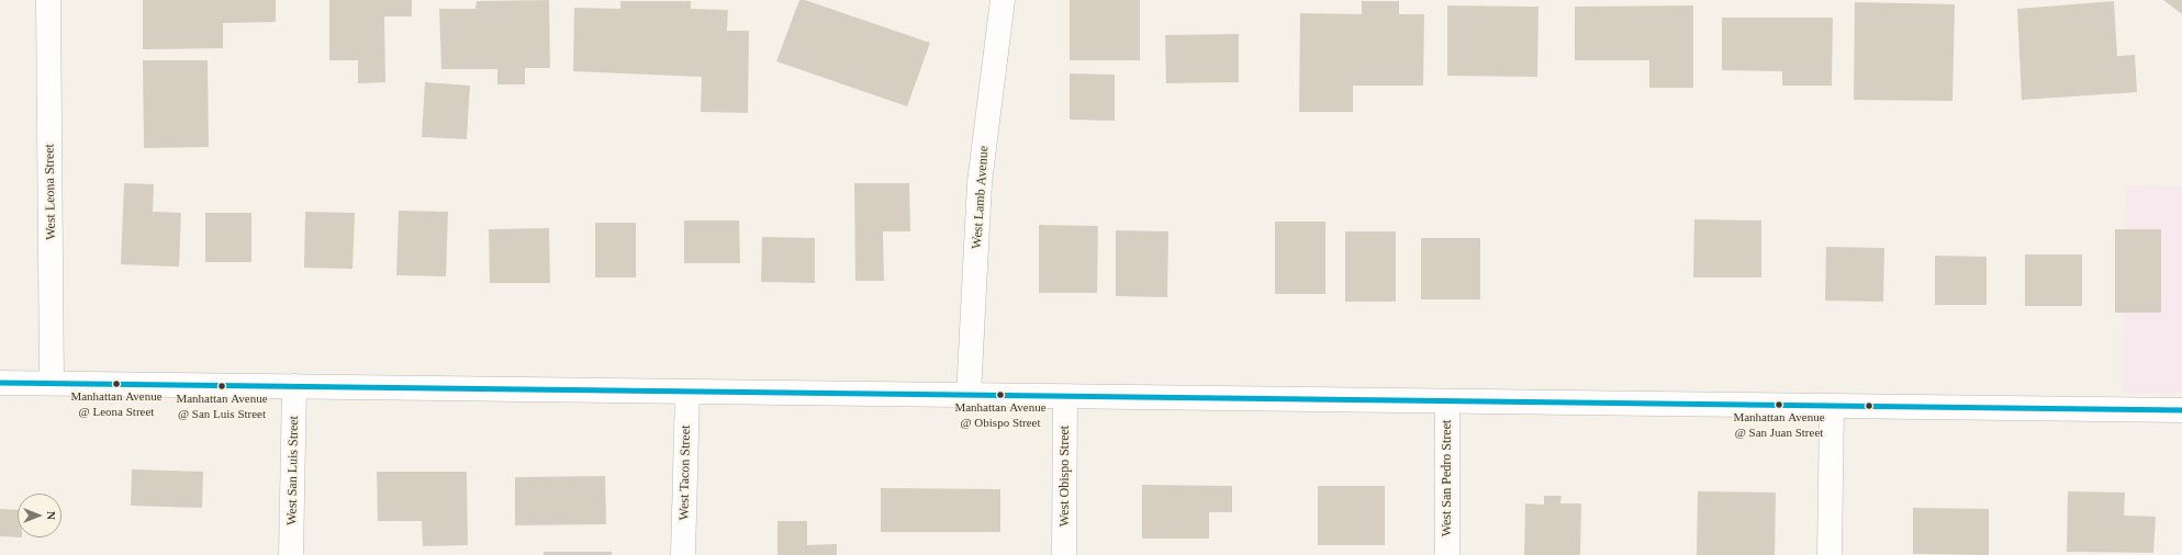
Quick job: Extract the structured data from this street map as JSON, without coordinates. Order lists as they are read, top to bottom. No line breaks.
{"streets":{"main road":["West Leona Street","West Lamb Avenue","West San Luis Street","West Tacon Street","West Obispo Street","West San Pedro Street"]},"places":["Manhattan Avenue @ Leona Street","Manhattan Avenue @ San Luis Street","Manhattan Avenue @ Obispo Street","Manhattan Avenue @ San Juan Street"],"north":"right"}
